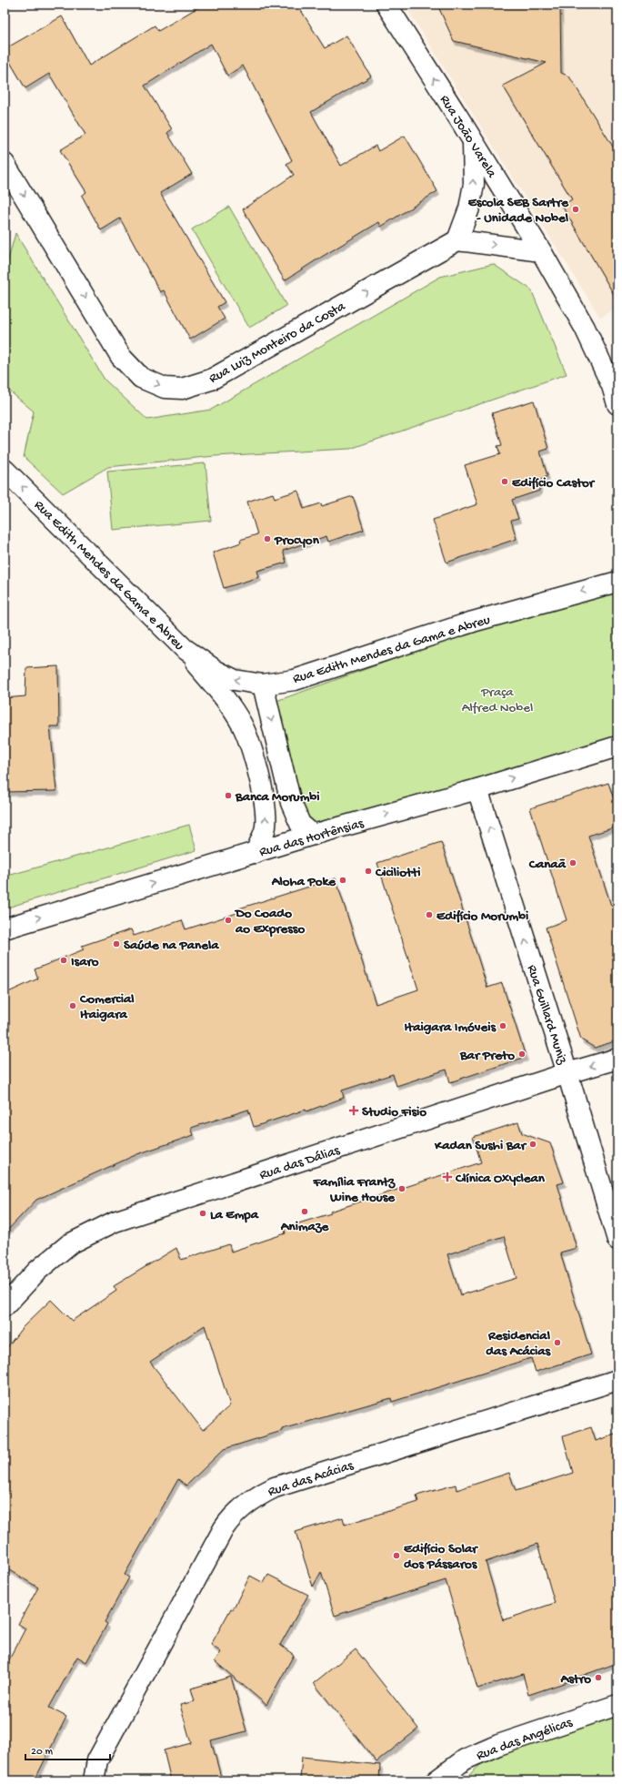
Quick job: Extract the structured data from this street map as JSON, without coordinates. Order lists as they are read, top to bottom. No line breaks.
{"streets":{"street":["Rua João Varela","Rua Luiz Monteiro da Costa","Rua Edith Mendes da Gama e Abreu","Rua das Hortênsias","Rua Guillard Muniz","Rua das Dálias","Rua das Acácias","Rua das Angélicas"]},"crossings":[["Rua das Hortênsias","Rua Guillard Muniz"],["Rua Guillard Muniz","Rua das Dálias"]],"one_way":["Rua Edith Mendes da Gama e Abreu","Rua das Hortênsias","Rua Guillard Muniz"],"parks":["Praça Alfred Nobel"],"places":{"other":["Escola SEB Sartre - Unidade Nobel","Edifício Castor","Procyon","Banca Morumbi","Canaã","Ciciliotti","Aloha Poke","Edifício Morumbi","Do Coado ao Expresso","Saúde na Panela","Isaro","Comercial Itaigara","Itaigara Imóveis","Bar Preto","Kadan Sushi Bar","Família Frantz Wine House","Animaze","La Empa","Residencial das Acácias","Edifício Solar dos Pássaros","Astro"],"health":["Studio Fisio","Clínica Oxyclean"]},"scale_bar":"20 m"}
